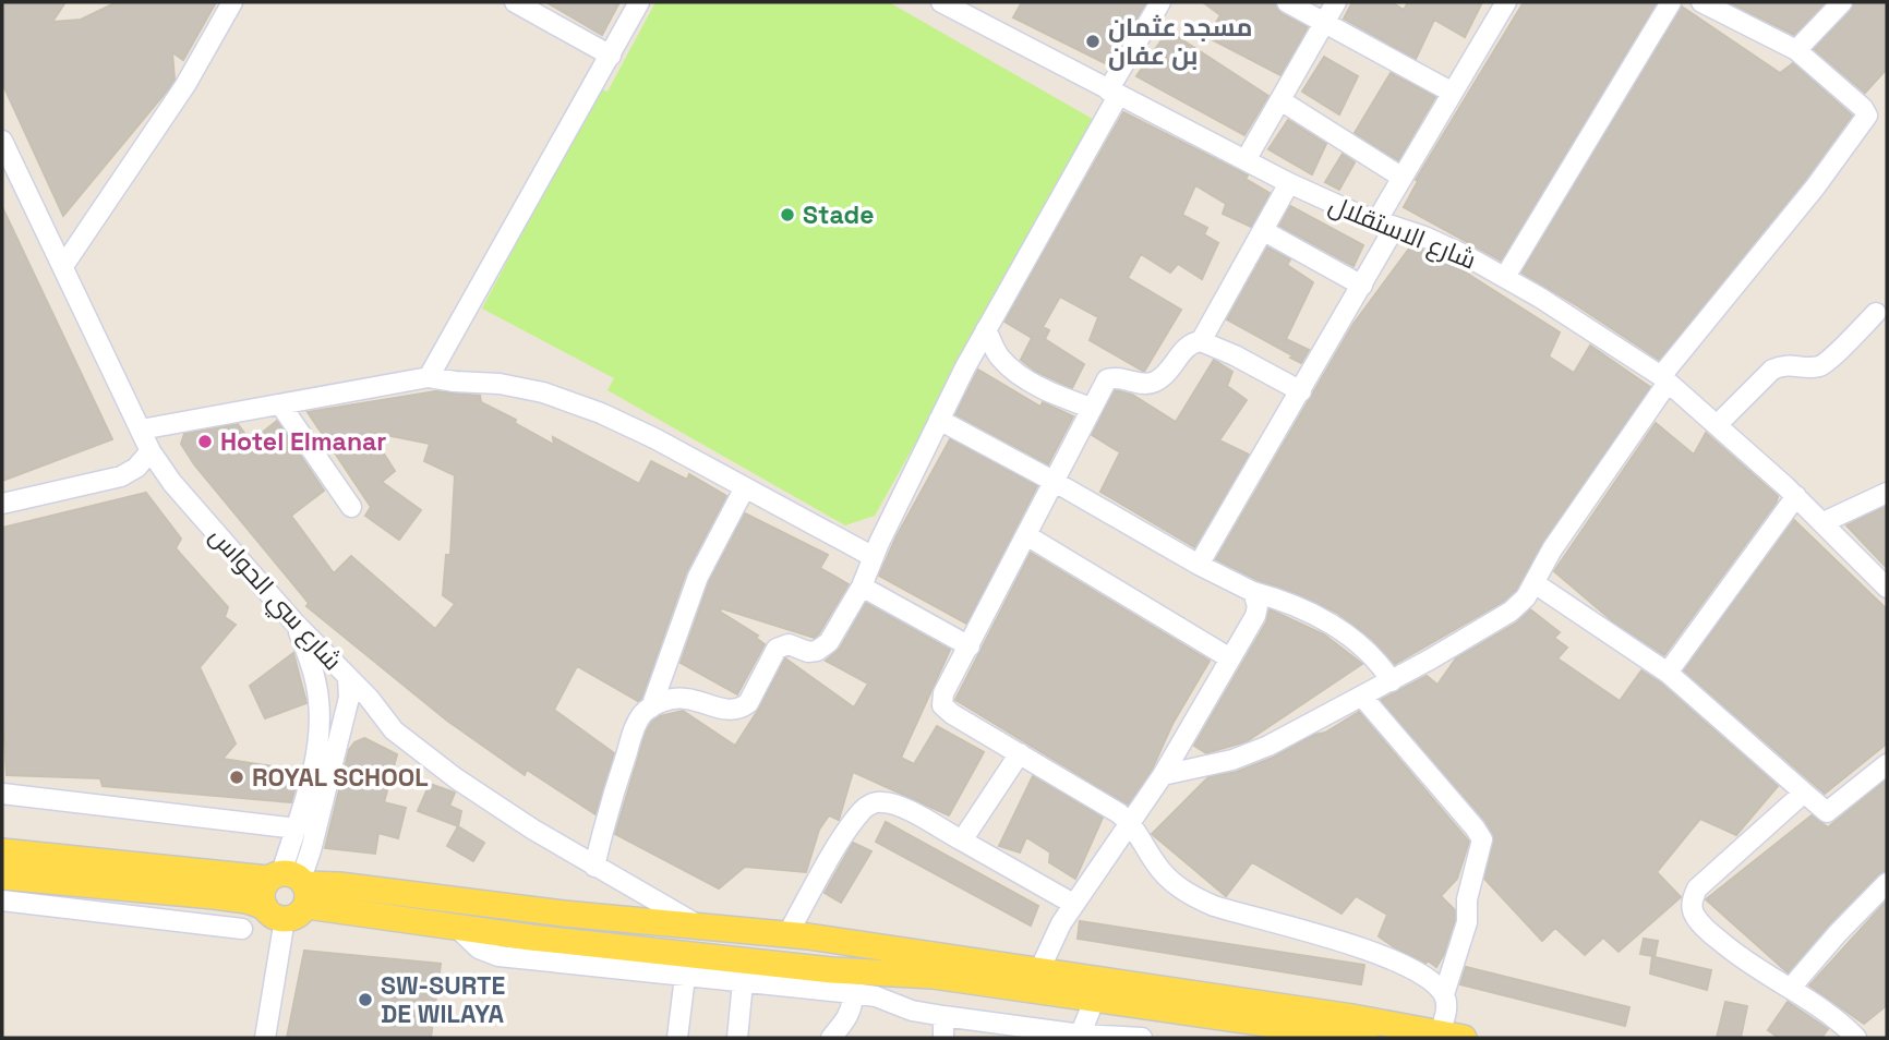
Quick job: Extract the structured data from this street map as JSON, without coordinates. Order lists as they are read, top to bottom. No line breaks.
{"streets":{"street":["شارع الاستقلال","شارع سي الحواس"]},"places":["مسجد عثمان بن عفان","Stade","Hotel Elmanar","ROYAL SCHOOL","SW-SURTE DE WILAYA"]}
